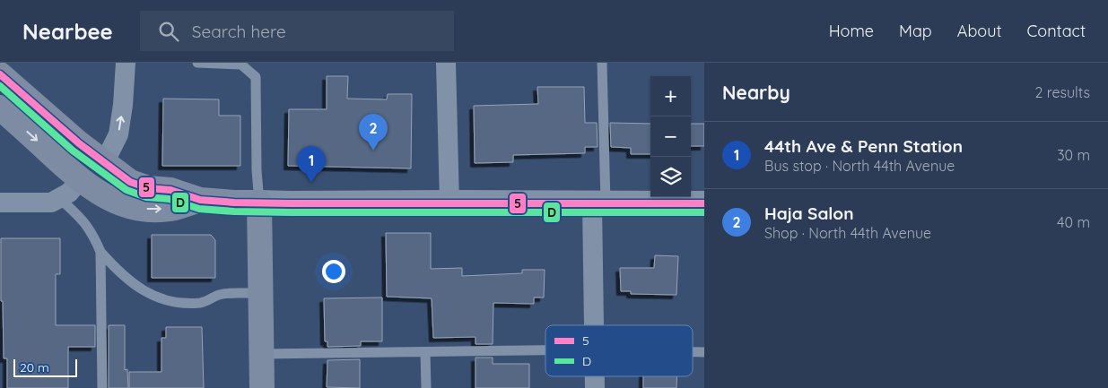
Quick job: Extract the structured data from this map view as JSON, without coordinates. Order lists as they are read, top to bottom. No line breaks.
{"lines":["transit line 5","transit line D"],"legend":["5","D"],"scale_bar":"20 m","page":{"header":"Nearbee","search":"Search here","nav":["Home","Map","About","Contact"],"heading":["Nearby","2 results"],"map_buttons":["+","−"],"pins":["2","1"],"list":[{"mark":"1","name":"44th Ave & Penn Station","note":"Bus stop · North 44th Avenue","value":"30 m"},{"mark":"2","name":"Haja Salon","note":"Shop · North 44th Avenue","value":"40 m"}],"scale":"20 m"}}
